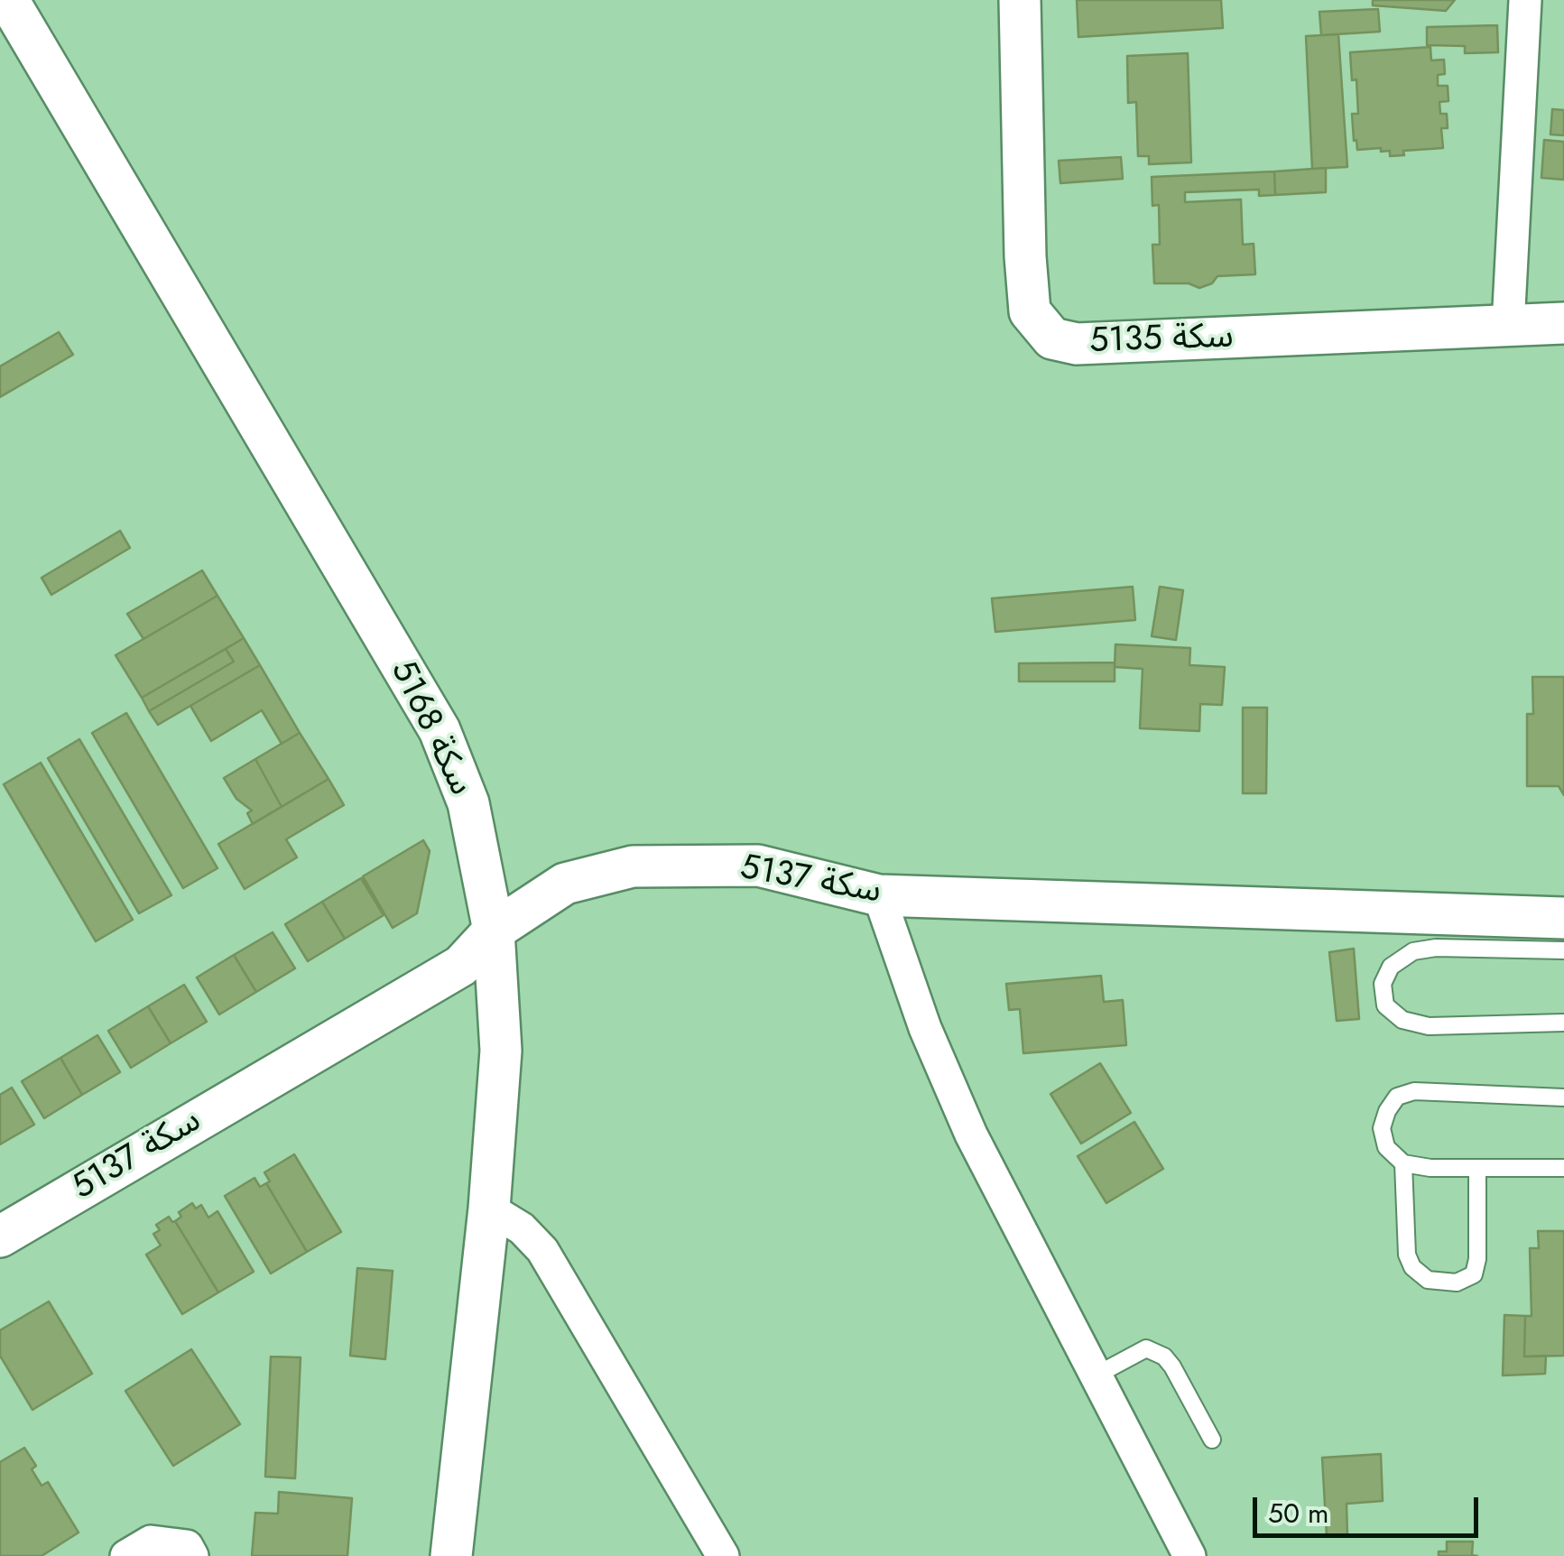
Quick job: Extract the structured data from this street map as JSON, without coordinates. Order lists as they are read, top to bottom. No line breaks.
{"streets":{"street":["سكة 5135","سكة 5168","سكة 5137"]},"crossings":[["سكة 5168","سكة 5137"]],"scale_bar":"50 m"}
